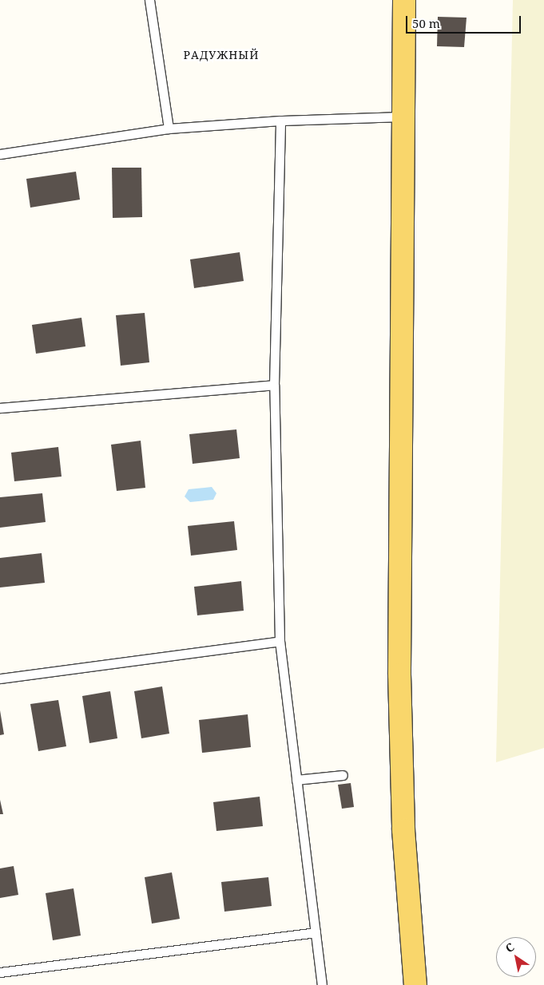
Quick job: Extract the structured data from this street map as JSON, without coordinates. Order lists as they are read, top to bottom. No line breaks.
{"districts":["РАДУЖНЫЙ"],"scale_bar":"50 m","north":"top left"}
